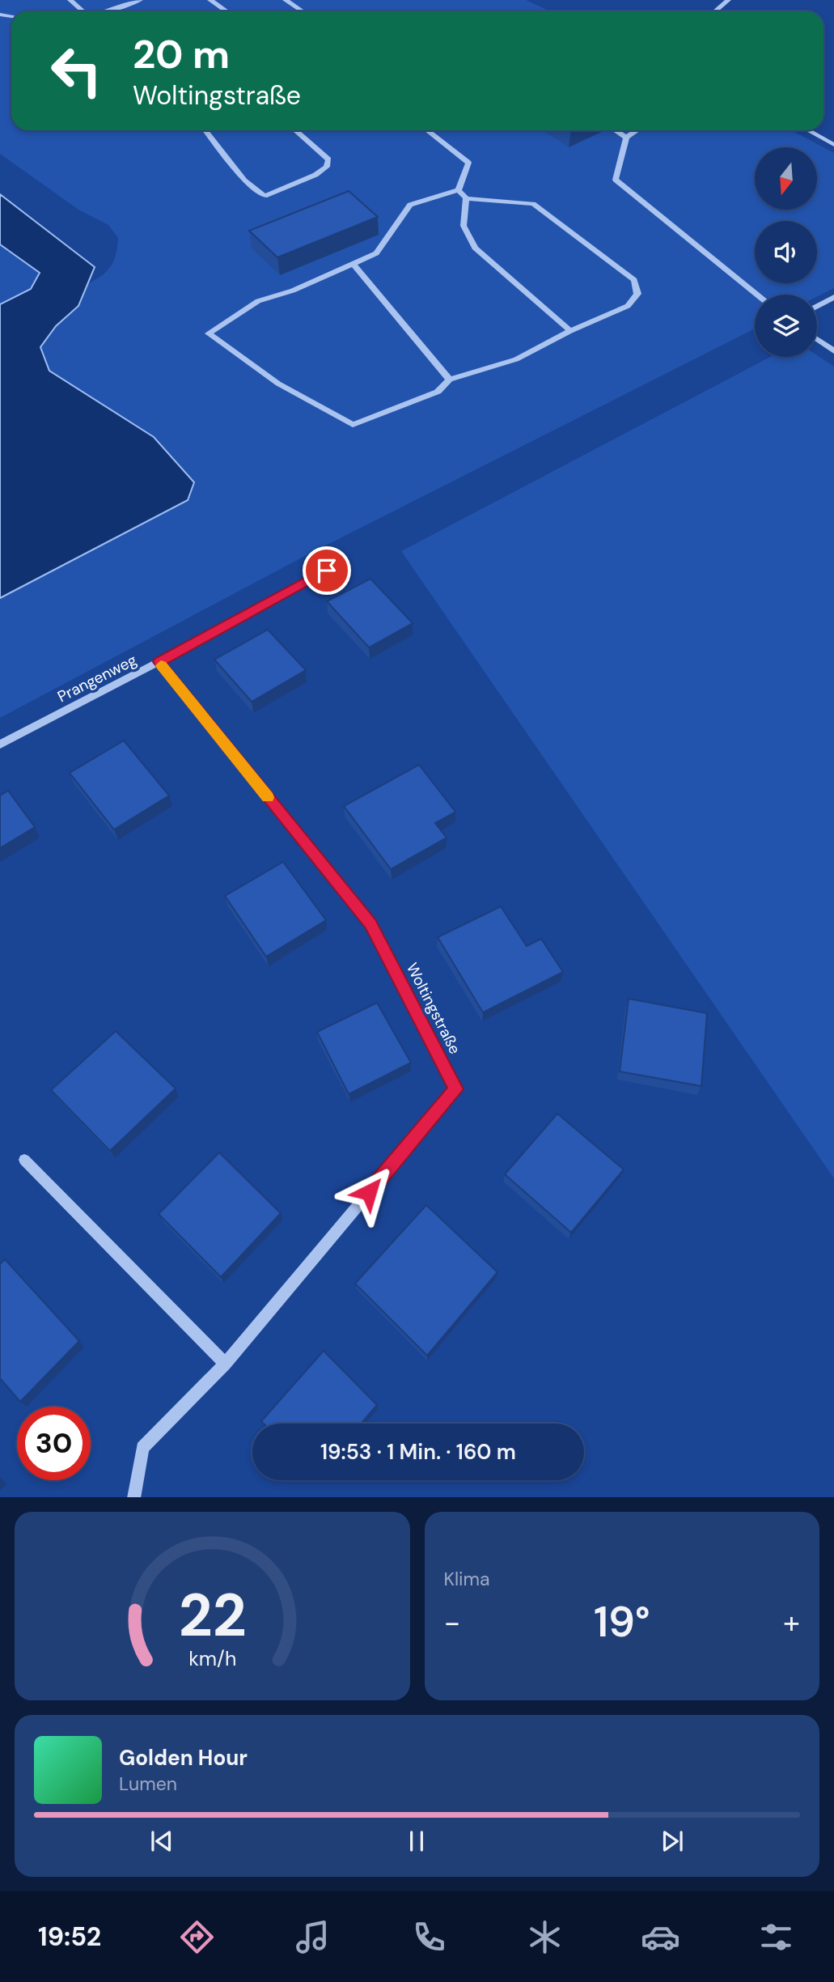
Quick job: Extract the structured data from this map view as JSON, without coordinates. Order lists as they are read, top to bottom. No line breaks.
{"streets":{"street":["Prangenweg","Woltingstraße"]},"crossings":[["Prangenweg","Woltingstraße"]],"north":"bottom","page":{"turn":["20 m","Woltingstraße"],"limit":"30","trip":"19:53 · 1 Min. · 160 m","tile":"Klima","heat":["−","19°","+"],"song":["Golden Hour","Lumen"],"tabs":"19:52","gauge":["22","km/h"]}}
